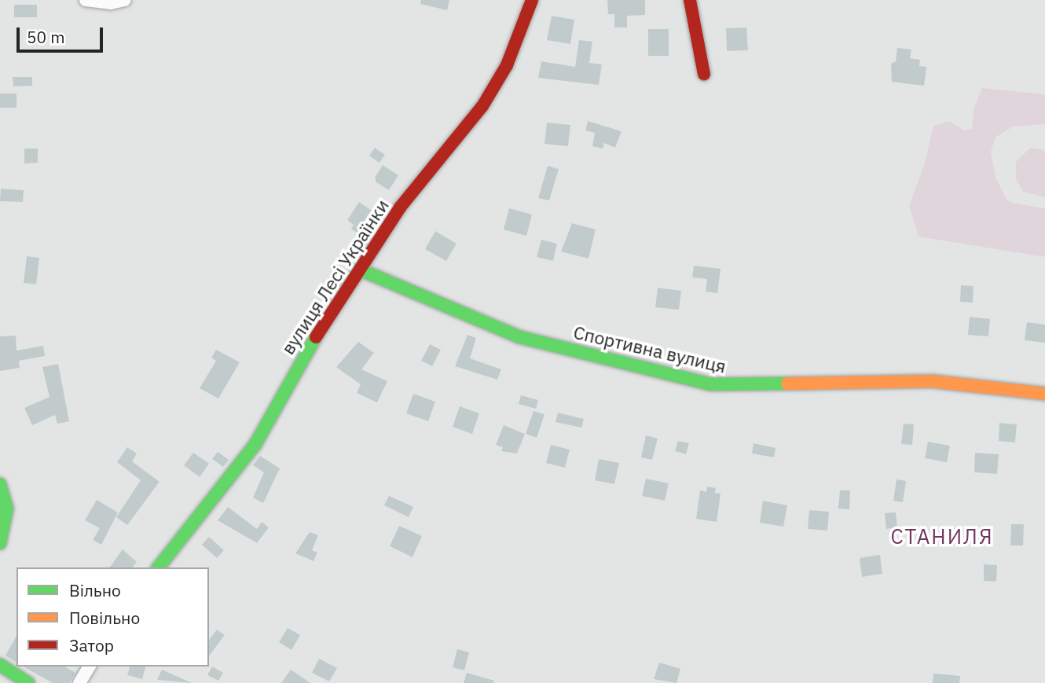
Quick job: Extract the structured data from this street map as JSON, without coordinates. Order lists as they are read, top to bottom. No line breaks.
{"streets":{"street":["вулиця Лесі Українки","Спортивна вулиця"]},"crossings":[["вулиця Лесі Українки","Спортивна вулиця"]],"districts":["СТАНИЛЯ"],"legend":["Вільно","Повільно","Затор"],"scale_bar":"50 m"}
